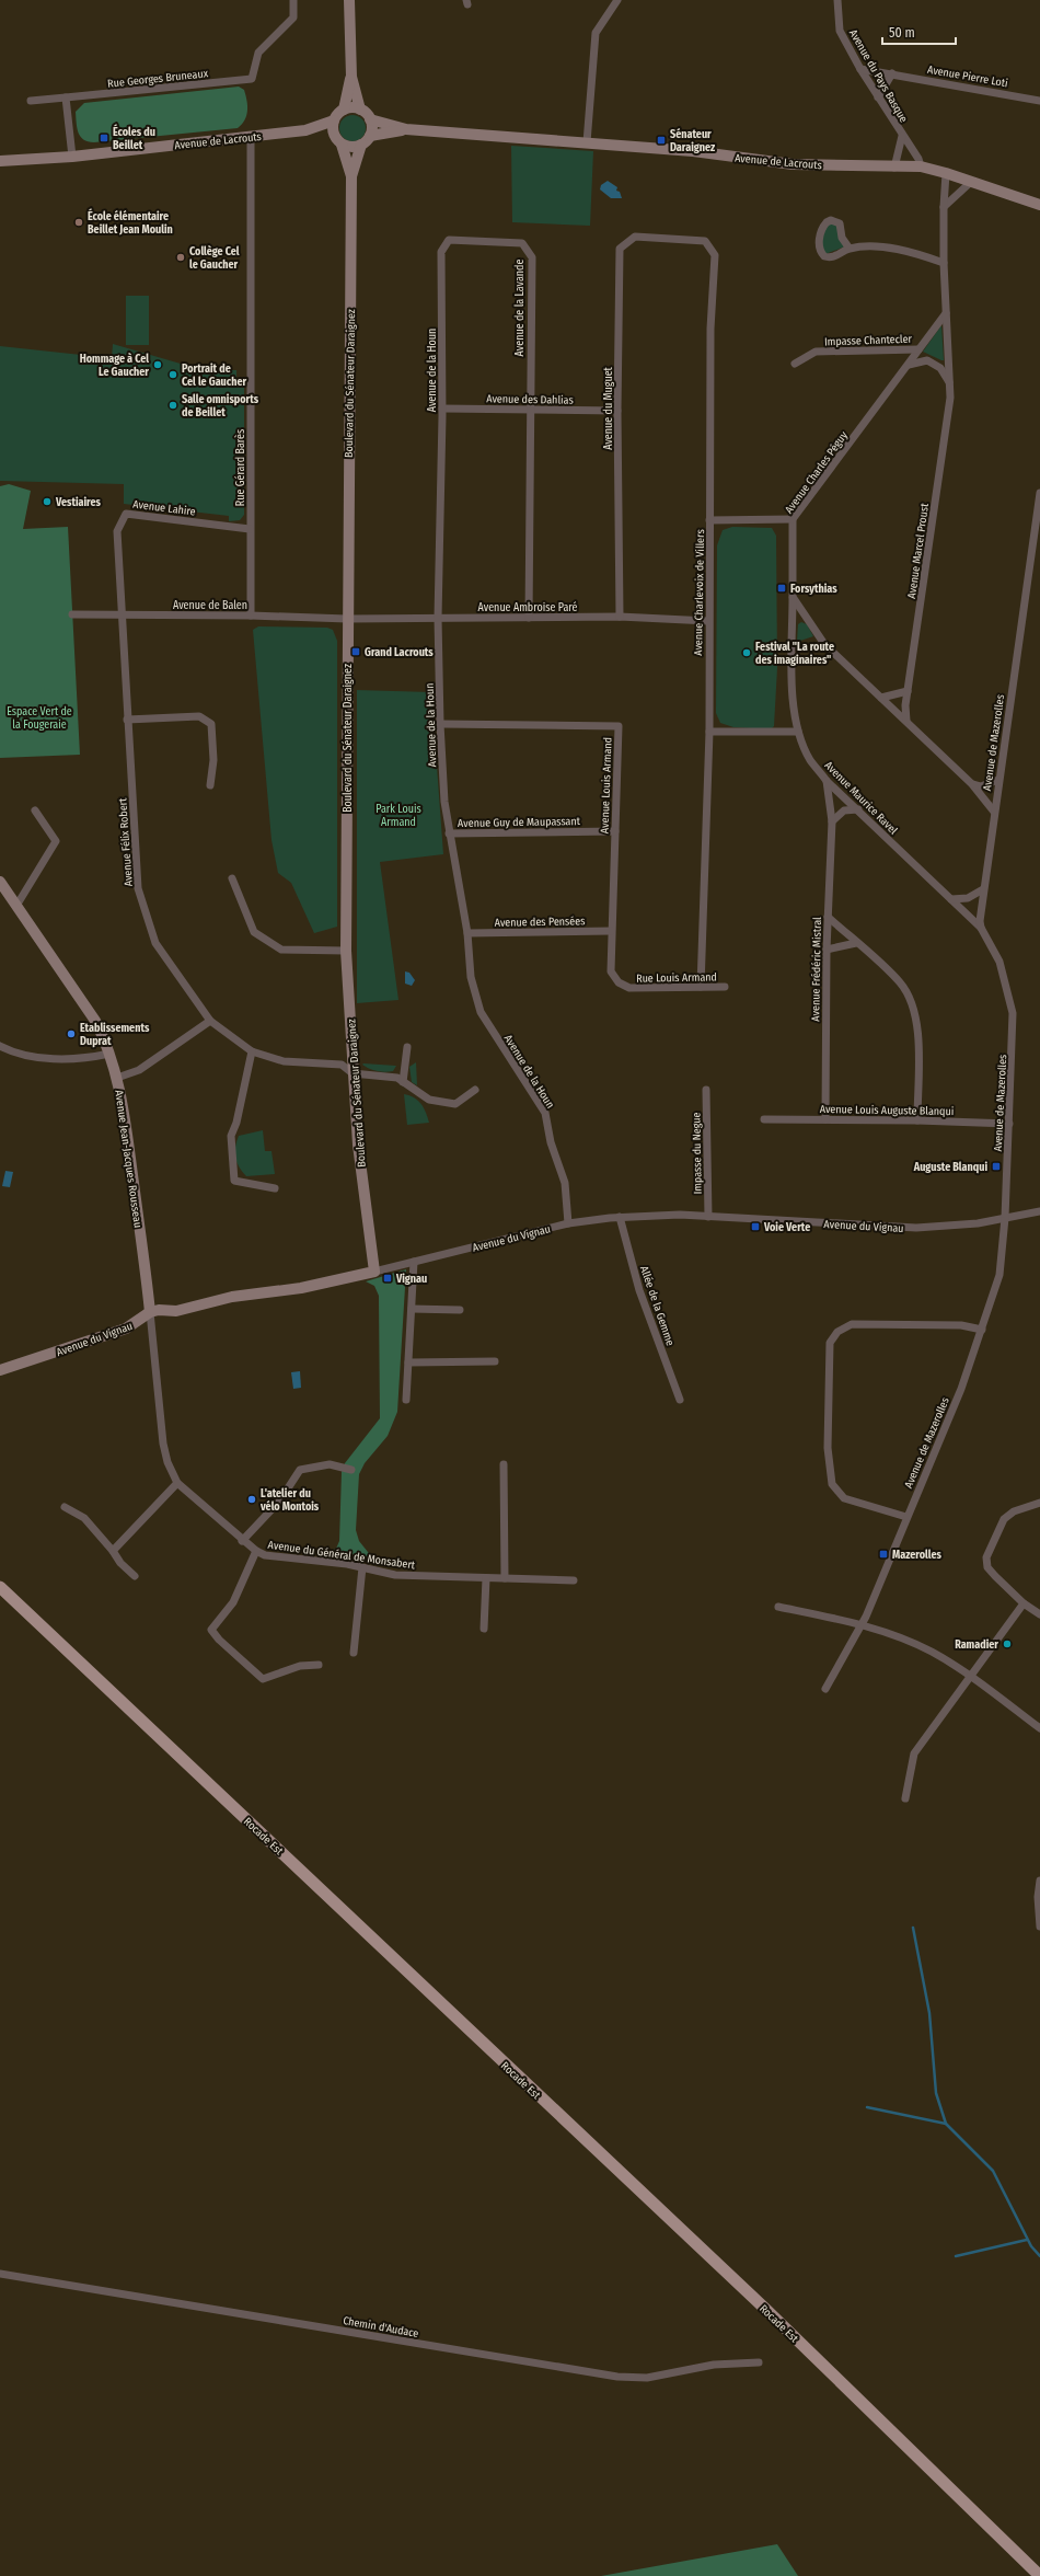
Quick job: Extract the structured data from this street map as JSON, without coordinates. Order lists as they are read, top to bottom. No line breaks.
{"streets":{"main road":["Rocade Est"],"street":["Avenue du Pays Basque","Avenue Pierre Loti","Rue Georges Bruneaux","Avenue de Lacrouts","Avenue de la Lavande","Impasse Chantecler","Avenue de la Houn","Boulevard du Sénateur Daraignez","Avenue des Dahlias","Avenue du Muguet","Rue Gérard Barès","Avenue Charles Péguy","Avenue Lahire","Avenue Marcel Proust","Avenue Charlevoix de Villers","Avenue de Balen","Avenue Ambroise Paré","Avenue de Mazerolles","Avenue Louis Armand","Avenue Maurice Ravel","Avenue Guy de Maupassant","Avenue Félix Robert","Avenue des Pensées","Avenue Frédéric Mistral","Rue Louis Armand","Avenue Louis Auguste Blanqui","Impasse du Negue","Avenue Jean-Jacques Rousseau","Avenue du Vignau","Allée de la Gemme","Avenue du Général de Monsabert","Chemin d'Audace"]},"crossings":[["Avenue du Pays Basque","Avenue Pierre Loti"],["Avenue du Pays Basque","Avenue de Lacrouts"],["Avenue de Lacrouts","Boulevard du Sénateur Daraignez"],["Avenue de Lacrouts","Rue Gérard Barès"],["Avenue de Lacrouts","Avenue Marcel Proust"],["Avenue de la Lavande","Avenue de la Houn"],["Avenue de la Lavande","Avenue des Dahlias"],["Impasse Chantecler","Avenue Charles Péguy"],["Avenue de la Houn","Avenue des Dahlias"],["Avenue de la Houn","Avenue Ambroise Paré"],["Avenue de la Houn","Avenue Louis Armand"],["Avenue de la Houn","Avenue Guy de Maupassant"],["Avenue de la Houn","Avenue des Pensées"],["Avenue de la Houn","Avenue du Vignau"],["Boulevard du Sénateur Daraignez","Avenue de Balen"],["Boulevard du Sénateur Daraignez","Avenue Ambroise Paré"],["Boulevard du Sénateur Daraignez","Avenue Félix Robert"],["Boulevard du Sénateur Daraignez","Avenue du Vignau"],["Avenue des Dahlias","Avenue du Muguet"],["Avenue du Muguet","Avenue Charlevoix de Villers"],["Avenue du Muguet","Avenue Ambroise Paré"],["Rue Gérard Barès","Avenue Lahire"],["Rue Gérard Barès","Avenue de Balen"],["Avenue Charles Péguy","Avenue Marcel Proust"],["Avenue Charles Péguy","Avenue Maurice Ravel"],["Avenue Lahire","Avenue de Balen"],["Avenue Lahire","Avenue Félix Robert"],["Avenue Charlevoix de Villers","Avenue Ambroise Paré"],["Avenue Charlevoix de Villers","Rue Louis Armand"],["Avenue de Balen","Avenue Ambroise Paré"],["Avenue de Balen","Avenue Félix Robert"],["Avenue de Mazerolles","Avenue Maurice Ravel"],["Avenue de Mazerolles","Avenue Louis Auguste Blanqui"],["Avenue de Mazerolles","Avenue du Vignau"],["Avenue Louis Armand","Avenue Guy de Maupassant"],["Avenue Louis Armand","Avenue des Pensées"],["Avenue Louis Armand","Rue Louis Armand"],["Avenue Maurice Ravel","Avenue Frédéric Mistral"],["Avenue Frédéric Mistral","Avenue Louis Auguste Blanqui"],["Impasse du Negue","Avenue du Vignau"],["Avenue Jean-Jacques Rousseau","Avenue du Vignau"],["Avenue Jean-Jacques Rousseau","Avenue du Général de Monsabert"],["Avenue du Vignau","Allée de la Gemme"],["Avenue du Vignau","Avenue du Général de Monsabert"]],"parks":["Espace Vert de la Fougeraie","Park Louis Armand"],"places":{"transit":["Écoles du Beillet","Sénateur Daraignez","Forsythias","Grand Lacrouts","Auguste Blanqui","Voie Verte","Vignau","Mazerolles"],"other":["École élémentaire Beillet Jean Moulin","Collège Cel le Gaucher","Hommage à Cel Le Gaucher","Portrait de Cel le Gaucher","Salle omnisports de Beillet","Vestiaires","Festival \"La route des imaginaires\"","Etablissements Duprat","L'atelier du vélo Montois","Ramadier"]},"scale_bar":"50 m"}
